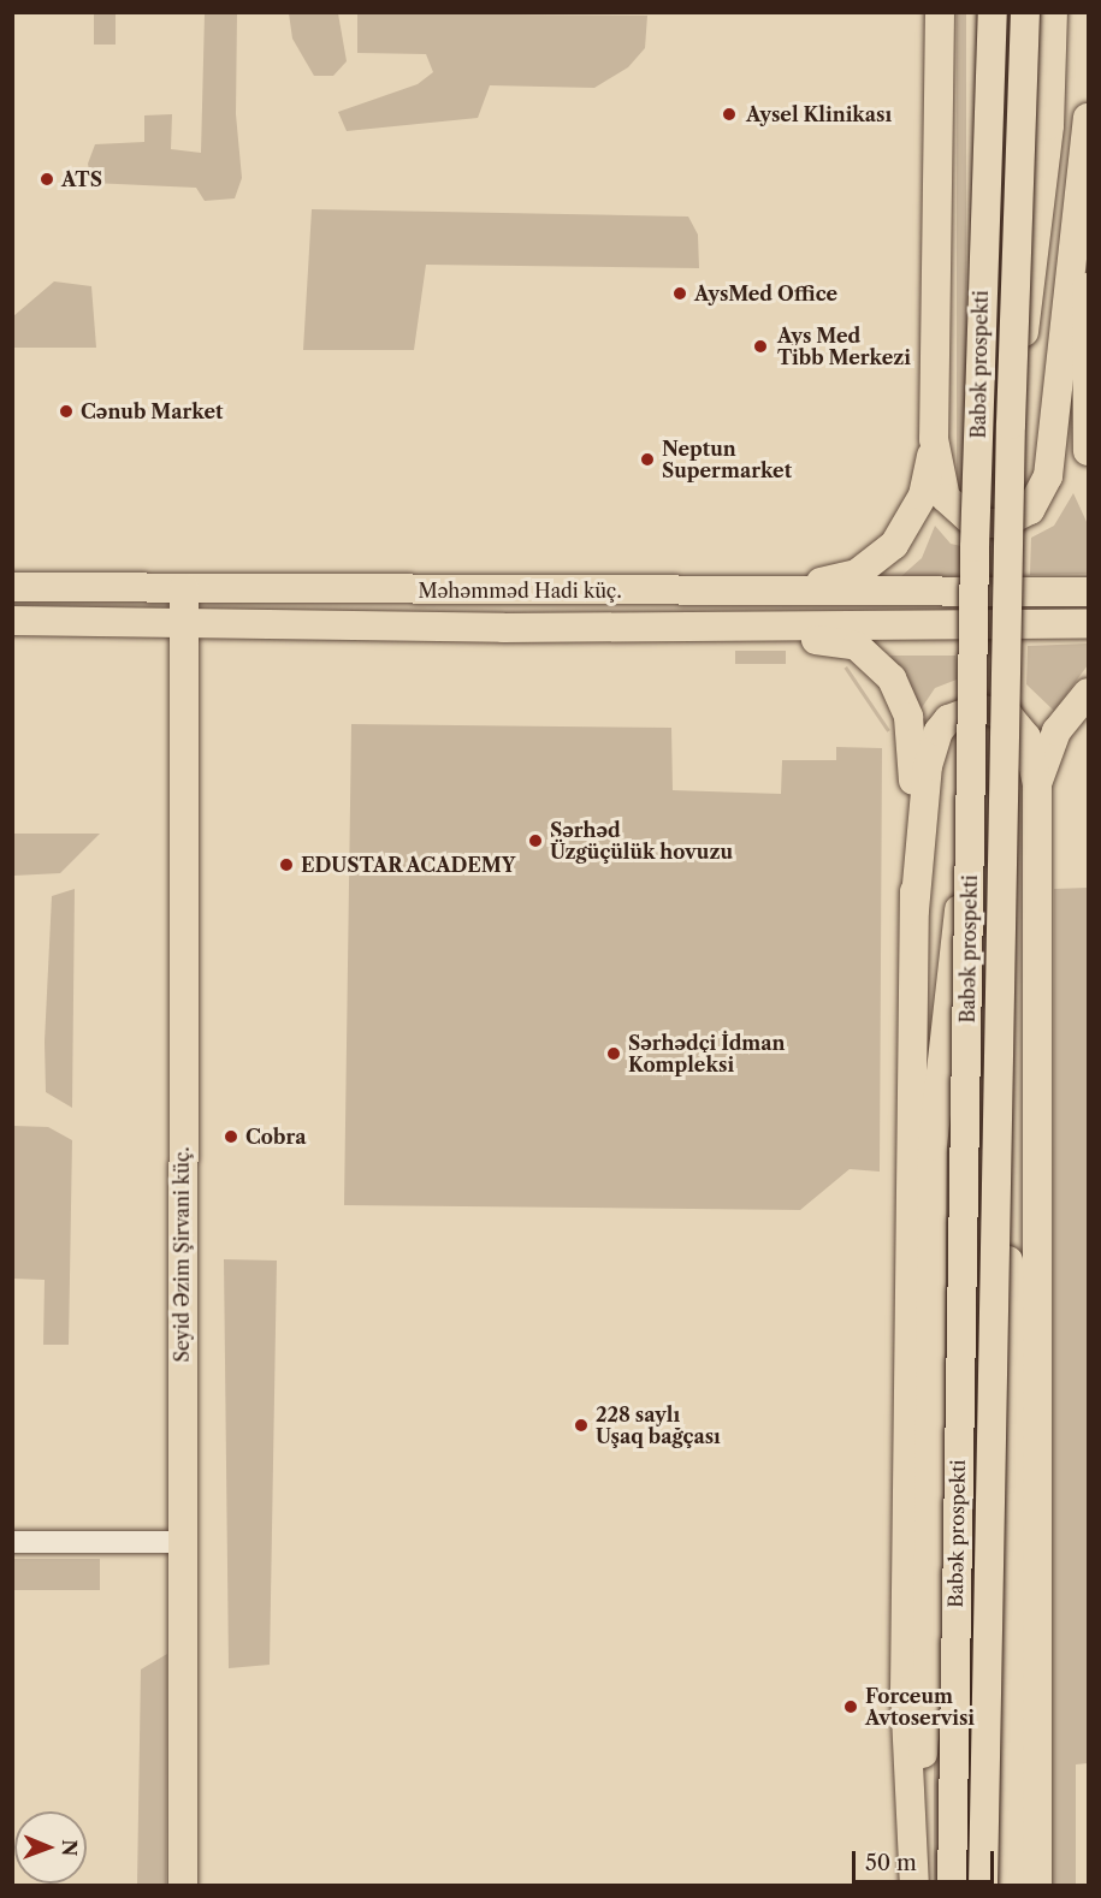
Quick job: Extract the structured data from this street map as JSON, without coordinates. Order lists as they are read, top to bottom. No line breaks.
{"streets":{"main road":["Babək prospekti","Məhəmməd Hadi küç.","Seyid Əzim Şirvani küç."]},"crossings":[["Məhəmməd Hadi küç.","Seyid Əzim Şirvani küç."]],"places":["Aysel Klinikası","ATS","AysMed Office","Ays Med Tibb Merkezi","Cənub Market","Neptun Supermarket","Sərhəd Üzgüçülük hovuzu","EDUSTAR ACADEMY","Sərhədçi İdman Kompleksi","Cobra","228 saylı Uşaq bağçası","Forceum Avtoservisi"],"scale_bar":"50 m","north":"right"}
